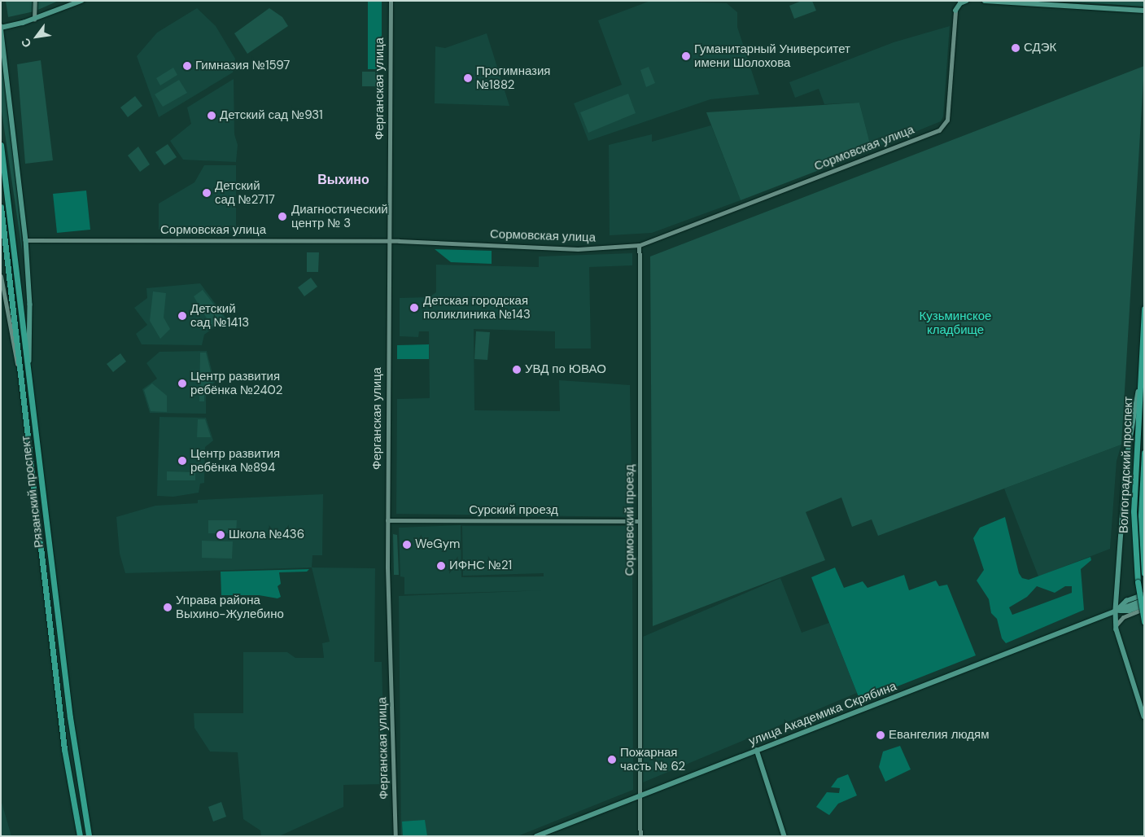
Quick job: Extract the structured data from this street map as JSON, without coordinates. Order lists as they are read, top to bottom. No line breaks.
{"streets":{"main road":["Волгоградский проспект","Рязанский проспект","улица Академика Скрябина"],"street":["Ферганская улица","Сормовская улица","Сурский проезд","Сормовский проезд"]},"crossings":[["Ферганская улица","Сормовская улица"],["Ферганская улица","Сурский проезд"],["Сормовская улица","Сормовский проезд"],["Сурский проезд","Сормовский проезд"],["Сормовский проезд","улица Академика Скрябина"]],"districts":["Выхино"],"parks":["Кузьминское кладбище"],"places":["СДЭК","Гуманитарный Университет имени Шолохова","Гимназия №1597","Прогимназия №1882","Детский сад №931","Детский сад №2717","Диагностический центр № 3","Детская городская поликлиника №143","Детский сад №1413","УВД по ЮВАО","Центр развития ребёнка №2402","Центр развития ребёнка №894","Школа №436","WeGym","ИФНС №21","Управа района Выхино-Жулебино","Евангелия людям","Пожарная часть № 62"],"north":"bottom left"}
